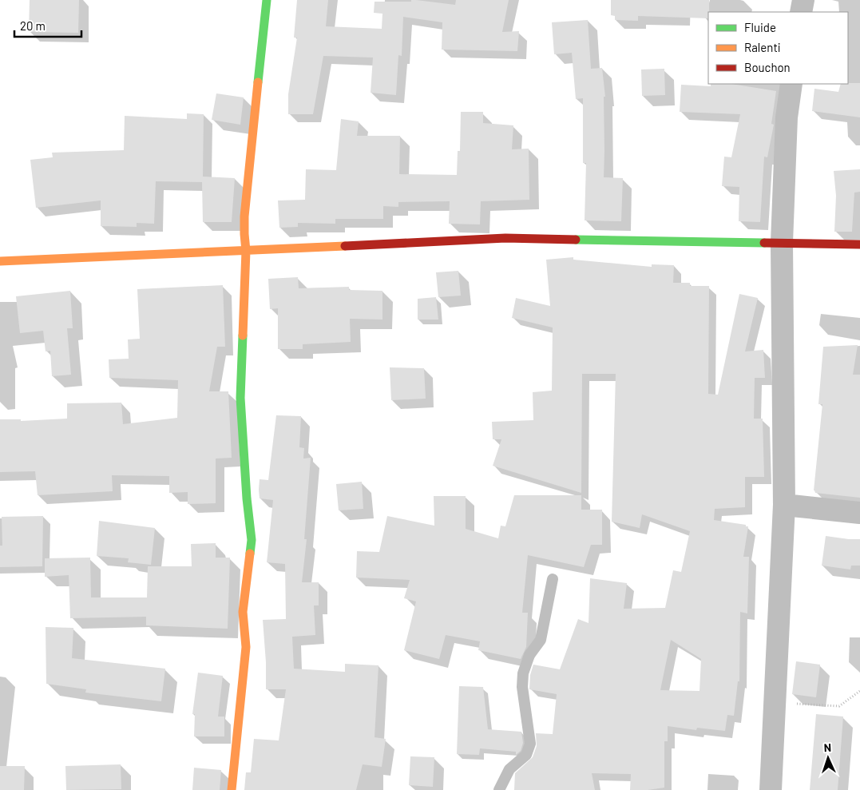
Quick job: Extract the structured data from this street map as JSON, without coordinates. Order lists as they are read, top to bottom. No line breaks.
{"legend":["Fluide","Ralenti","Bouchon"],"scale_bar":"20 m","north":"top"}
